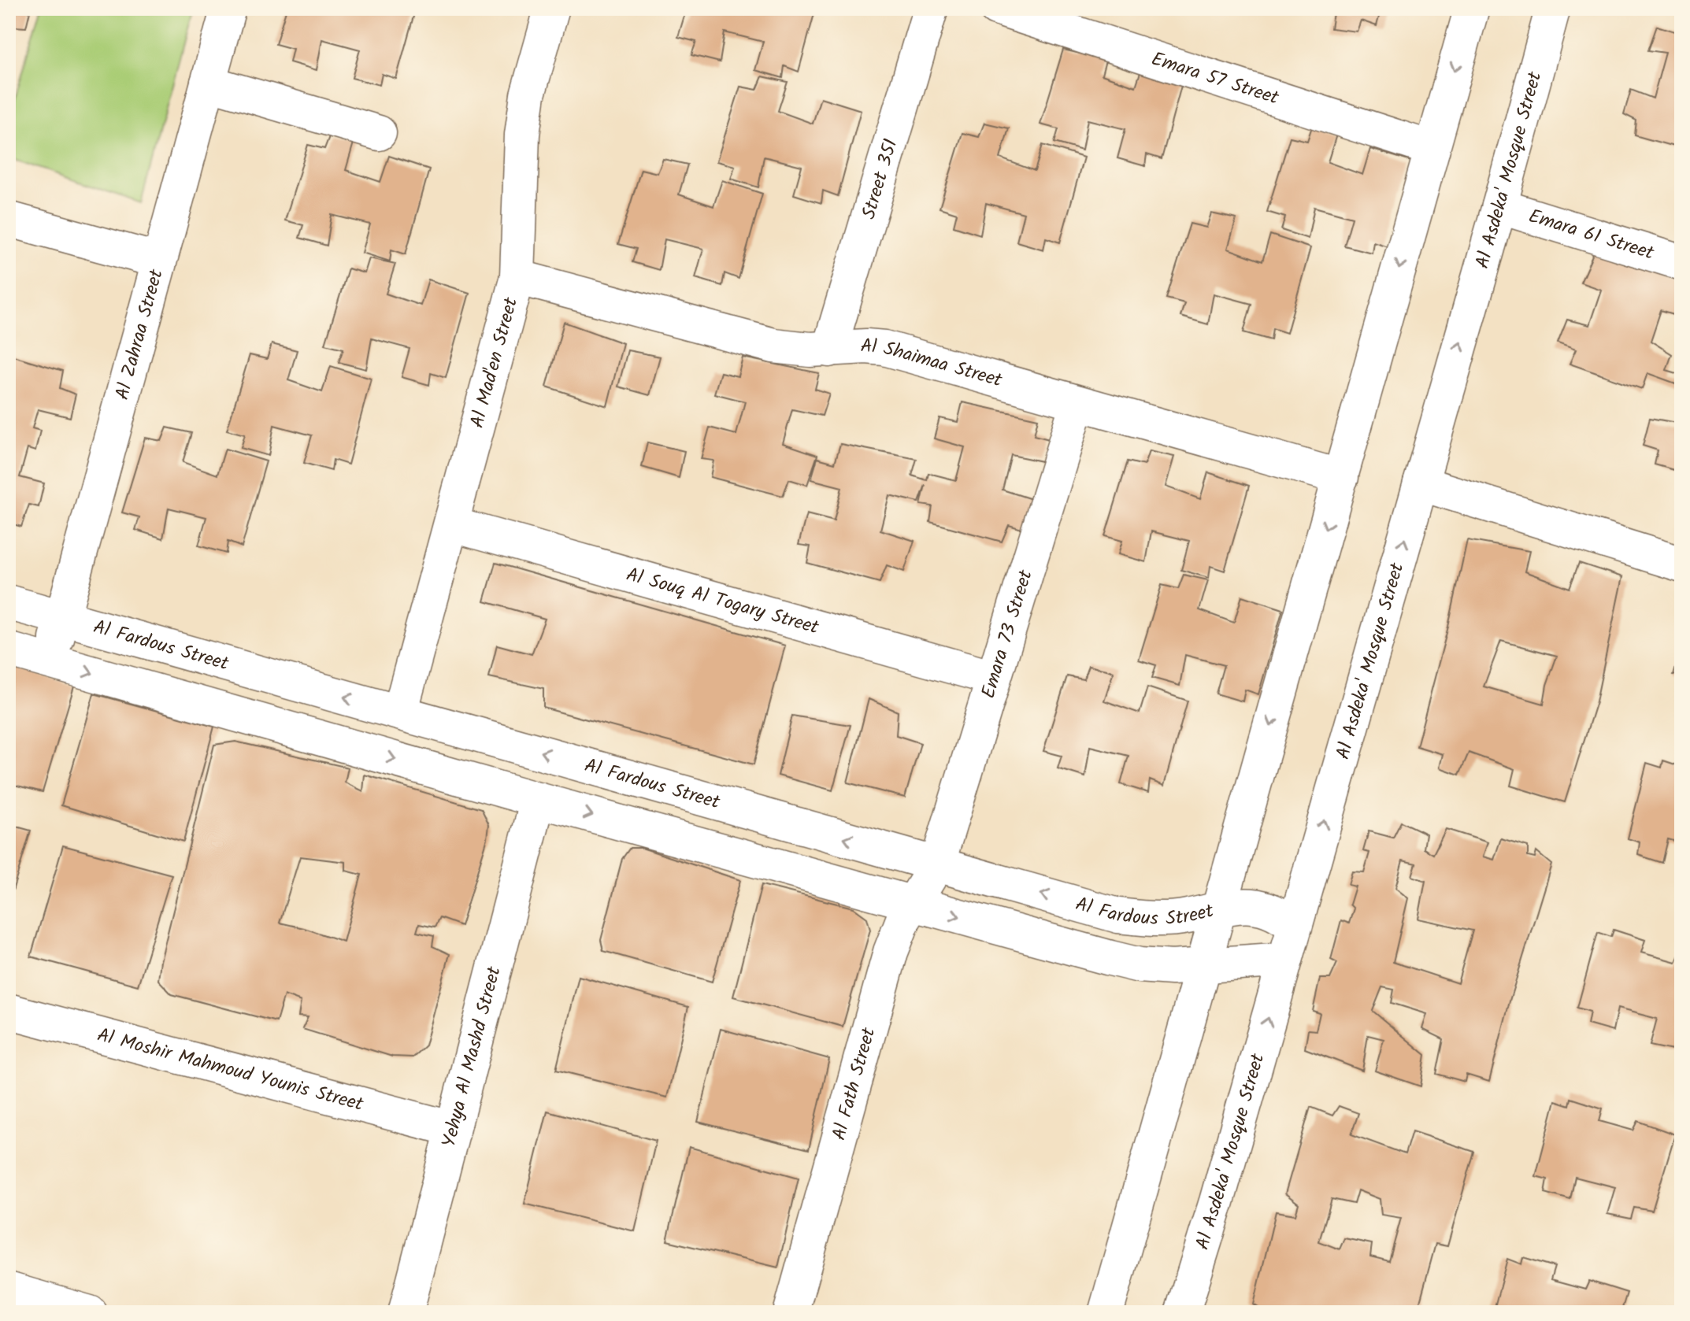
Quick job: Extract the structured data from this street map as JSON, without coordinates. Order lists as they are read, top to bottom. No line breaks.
{"streets":{"street":["Emara 57 Street","Al Asdeka' Mosque Street","Street 351","Emara 61 Street","Al Zahraa Street","Al Mad'en Street","Al Shaimaa Street","Al Souq Al Togary Street","Emara 73 Street","Al Fardous Street","Yehya Al Mashd Street","Al Moshir Mahmoud Younis Street","Al Fath Street"]},"crossings":[["Al Asdeka' Mosque Street","Emara 61 Street"],["Al Asdeka' Mosque Street","Al Fardous Street"],["Street 351","Al Shaimaa Street"],["Al Zahraa Street","Al Fardous Street"],["Al Mad'en Street","Al Shaimaa Street"],["Al Mad'en Street","Al Souq Al Togary Street"],["Al Mad'en Street","Al Fardous Street"],["Al Shaimaa Street","Emara 73 Street"],["Al Souq Al Togary Street","Emara 73 Street"],["Emara 73 Street","Al Fardous Street"],["Emara 73 Street","Al Fath Street"],["Al Fardous Street","Al Fath Street"],["Yehya Al Mashd Street","Al Moshir Mahmoud Younis Street"]]}
